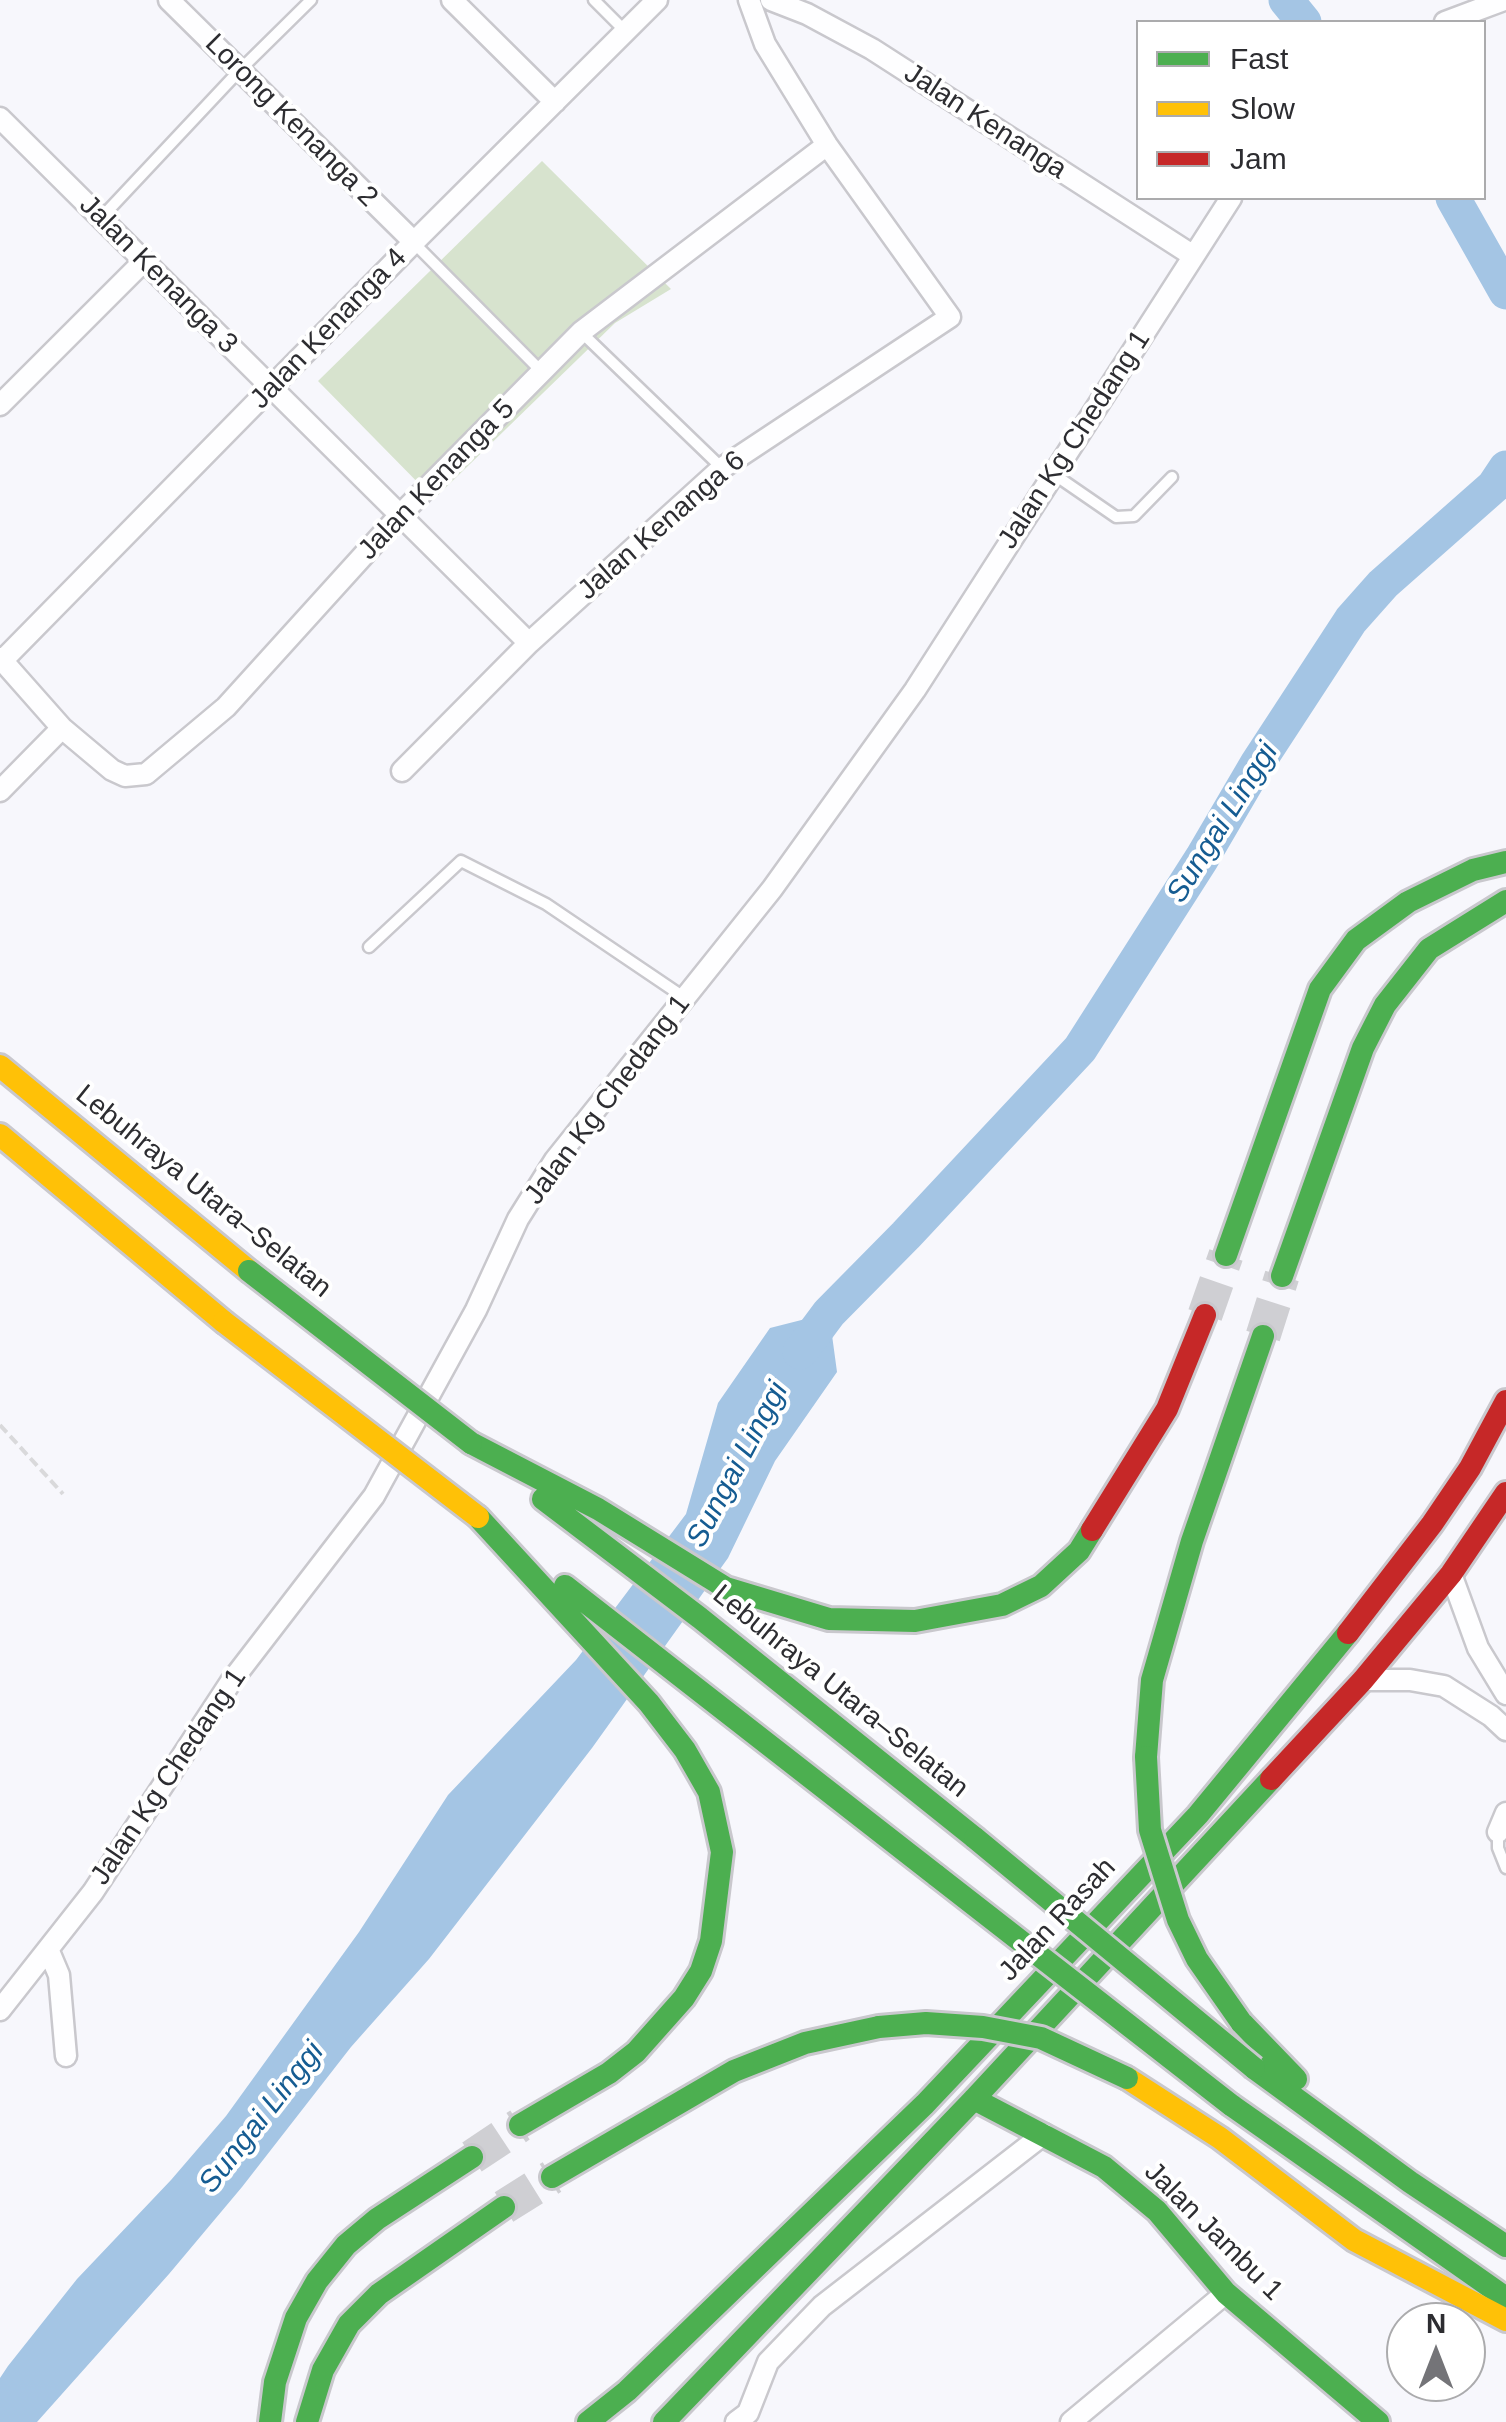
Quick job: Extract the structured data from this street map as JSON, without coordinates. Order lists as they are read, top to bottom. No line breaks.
{"streets":{"main road":["Lebuhraya Utara–Selatan","Jalan Rasah","Jalan Jambu 1"],"street":["Lorong Kenanga 2","Jalan Kenanga","Jalan Kenanga 3","Jalan Kenanga 4","Jalan Kg Chedang 1","Jalan Kenanga 5","Jalan Kenanga 6"]},"crossings":[["Lorong Kenanga 2","Jalan Kenanga 4"],["Jalan Kenanga","Jalan Kg Chedang 1"],["Jalan Kenanga 3","Jalan Kenanga 4"],["Jalan Kenanga 3","Jalan Kenanga 5"],["Jalan Kenanga 3","Jalan Kenanga 6"],["Jalan Kenanga 4","Jalan Kenanga 5"],["Jalan Kenanga 5","Jalan Kenanga 6"]],"water":["Sungai Linggi"],"legend":["Fast","Slow","Jam"],"north":"top"}
